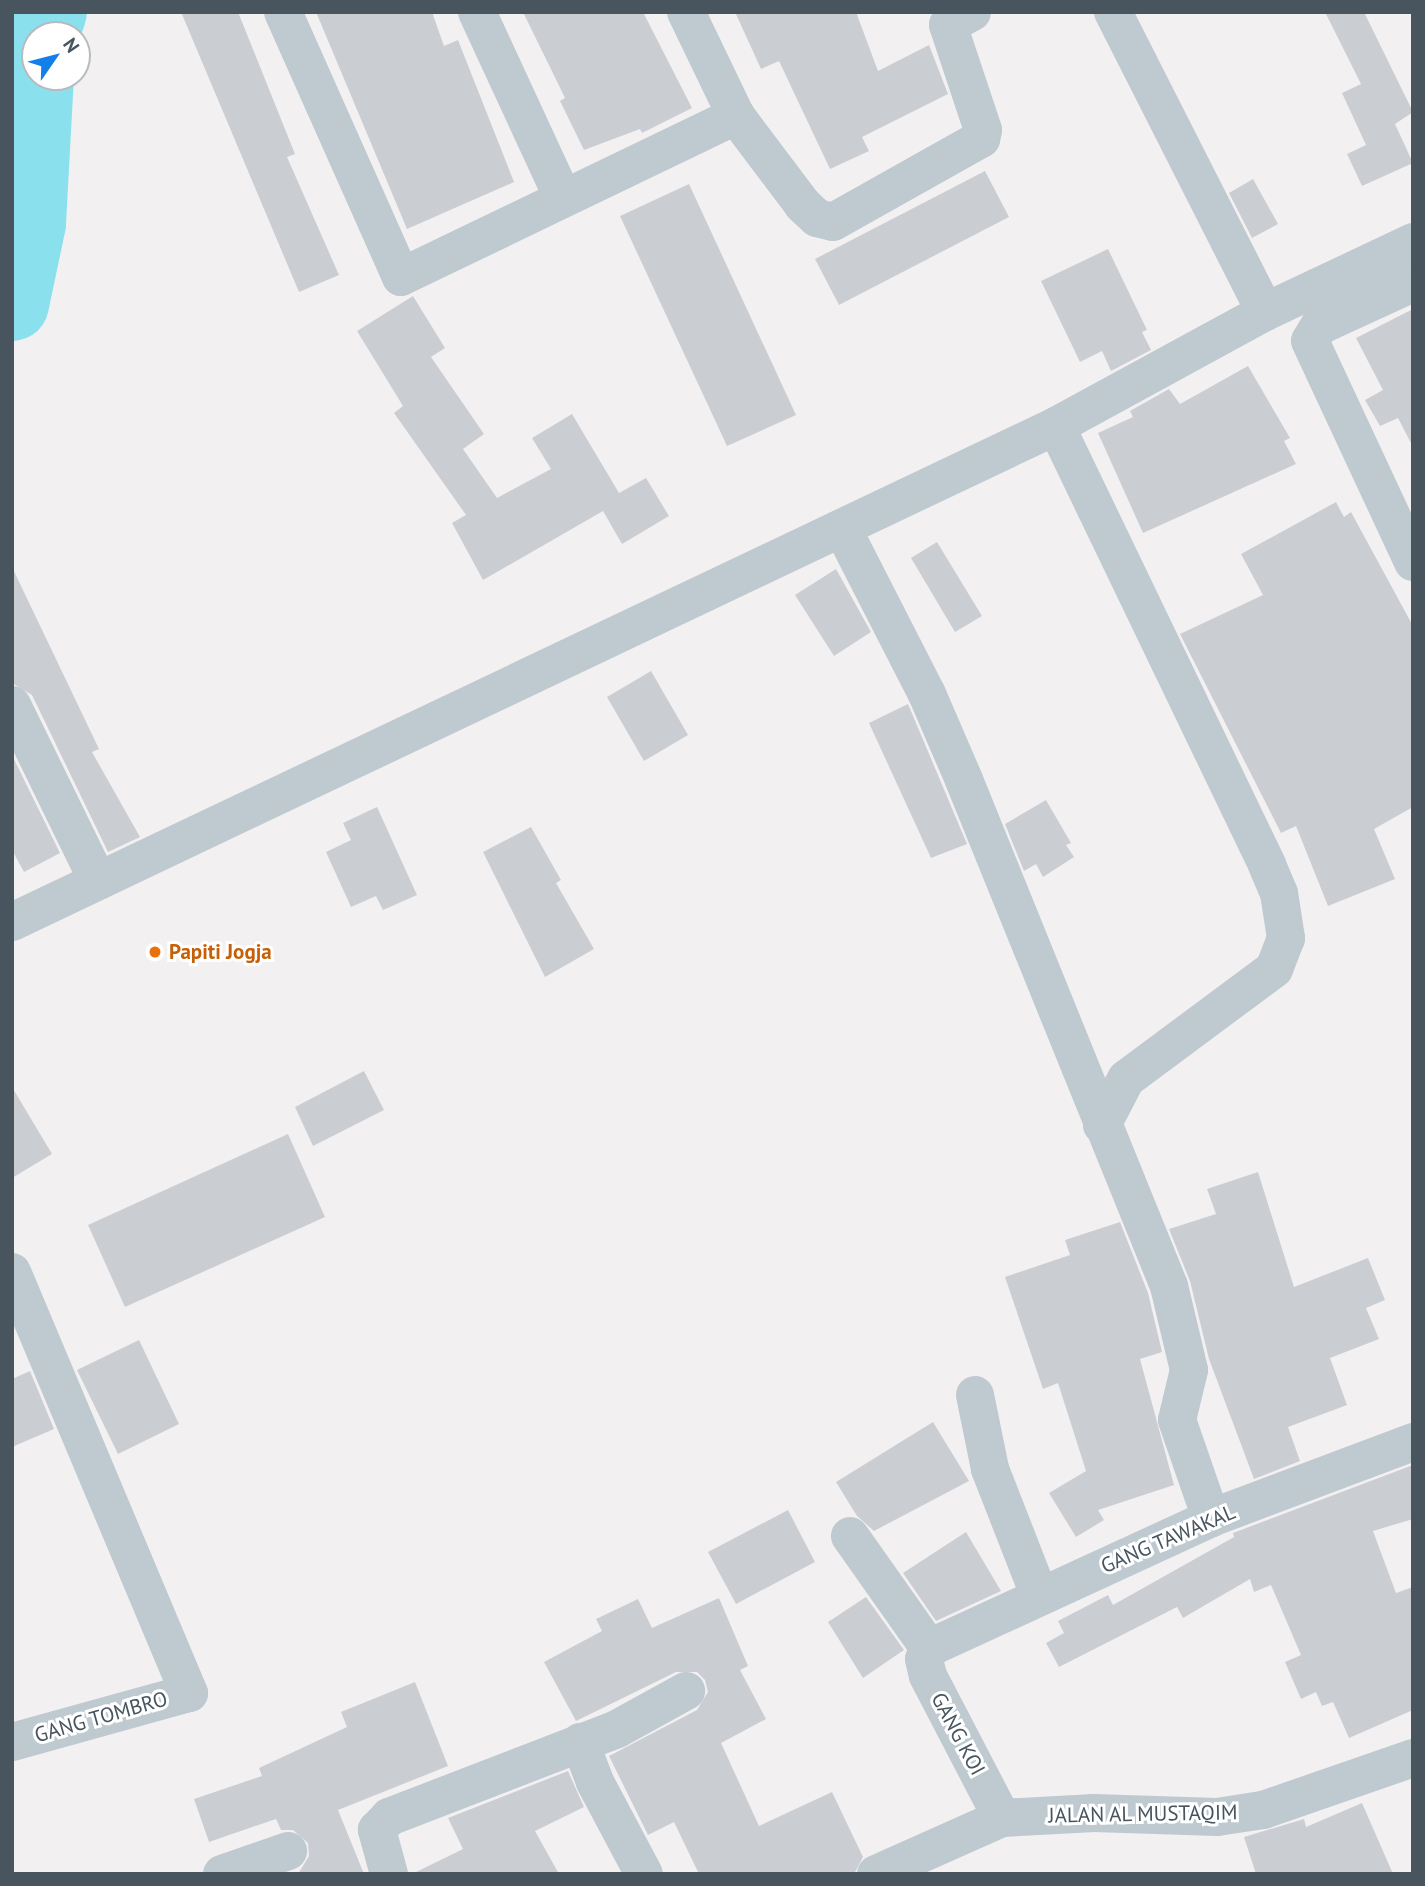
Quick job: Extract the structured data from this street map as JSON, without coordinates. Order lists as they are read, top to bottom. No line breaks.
{"streets":{"street":["GANG TAWAKAL","GANG TOMBRO","GANG KOI","JALAN AL MUSTAQIM"]},"crossings":[["GANG TAWAKAL","GANG KOI"],["GANG KOI","JALAN AL MUSTAQIM"]],"places":["Papiti Jogja"],"north":"top right"}
